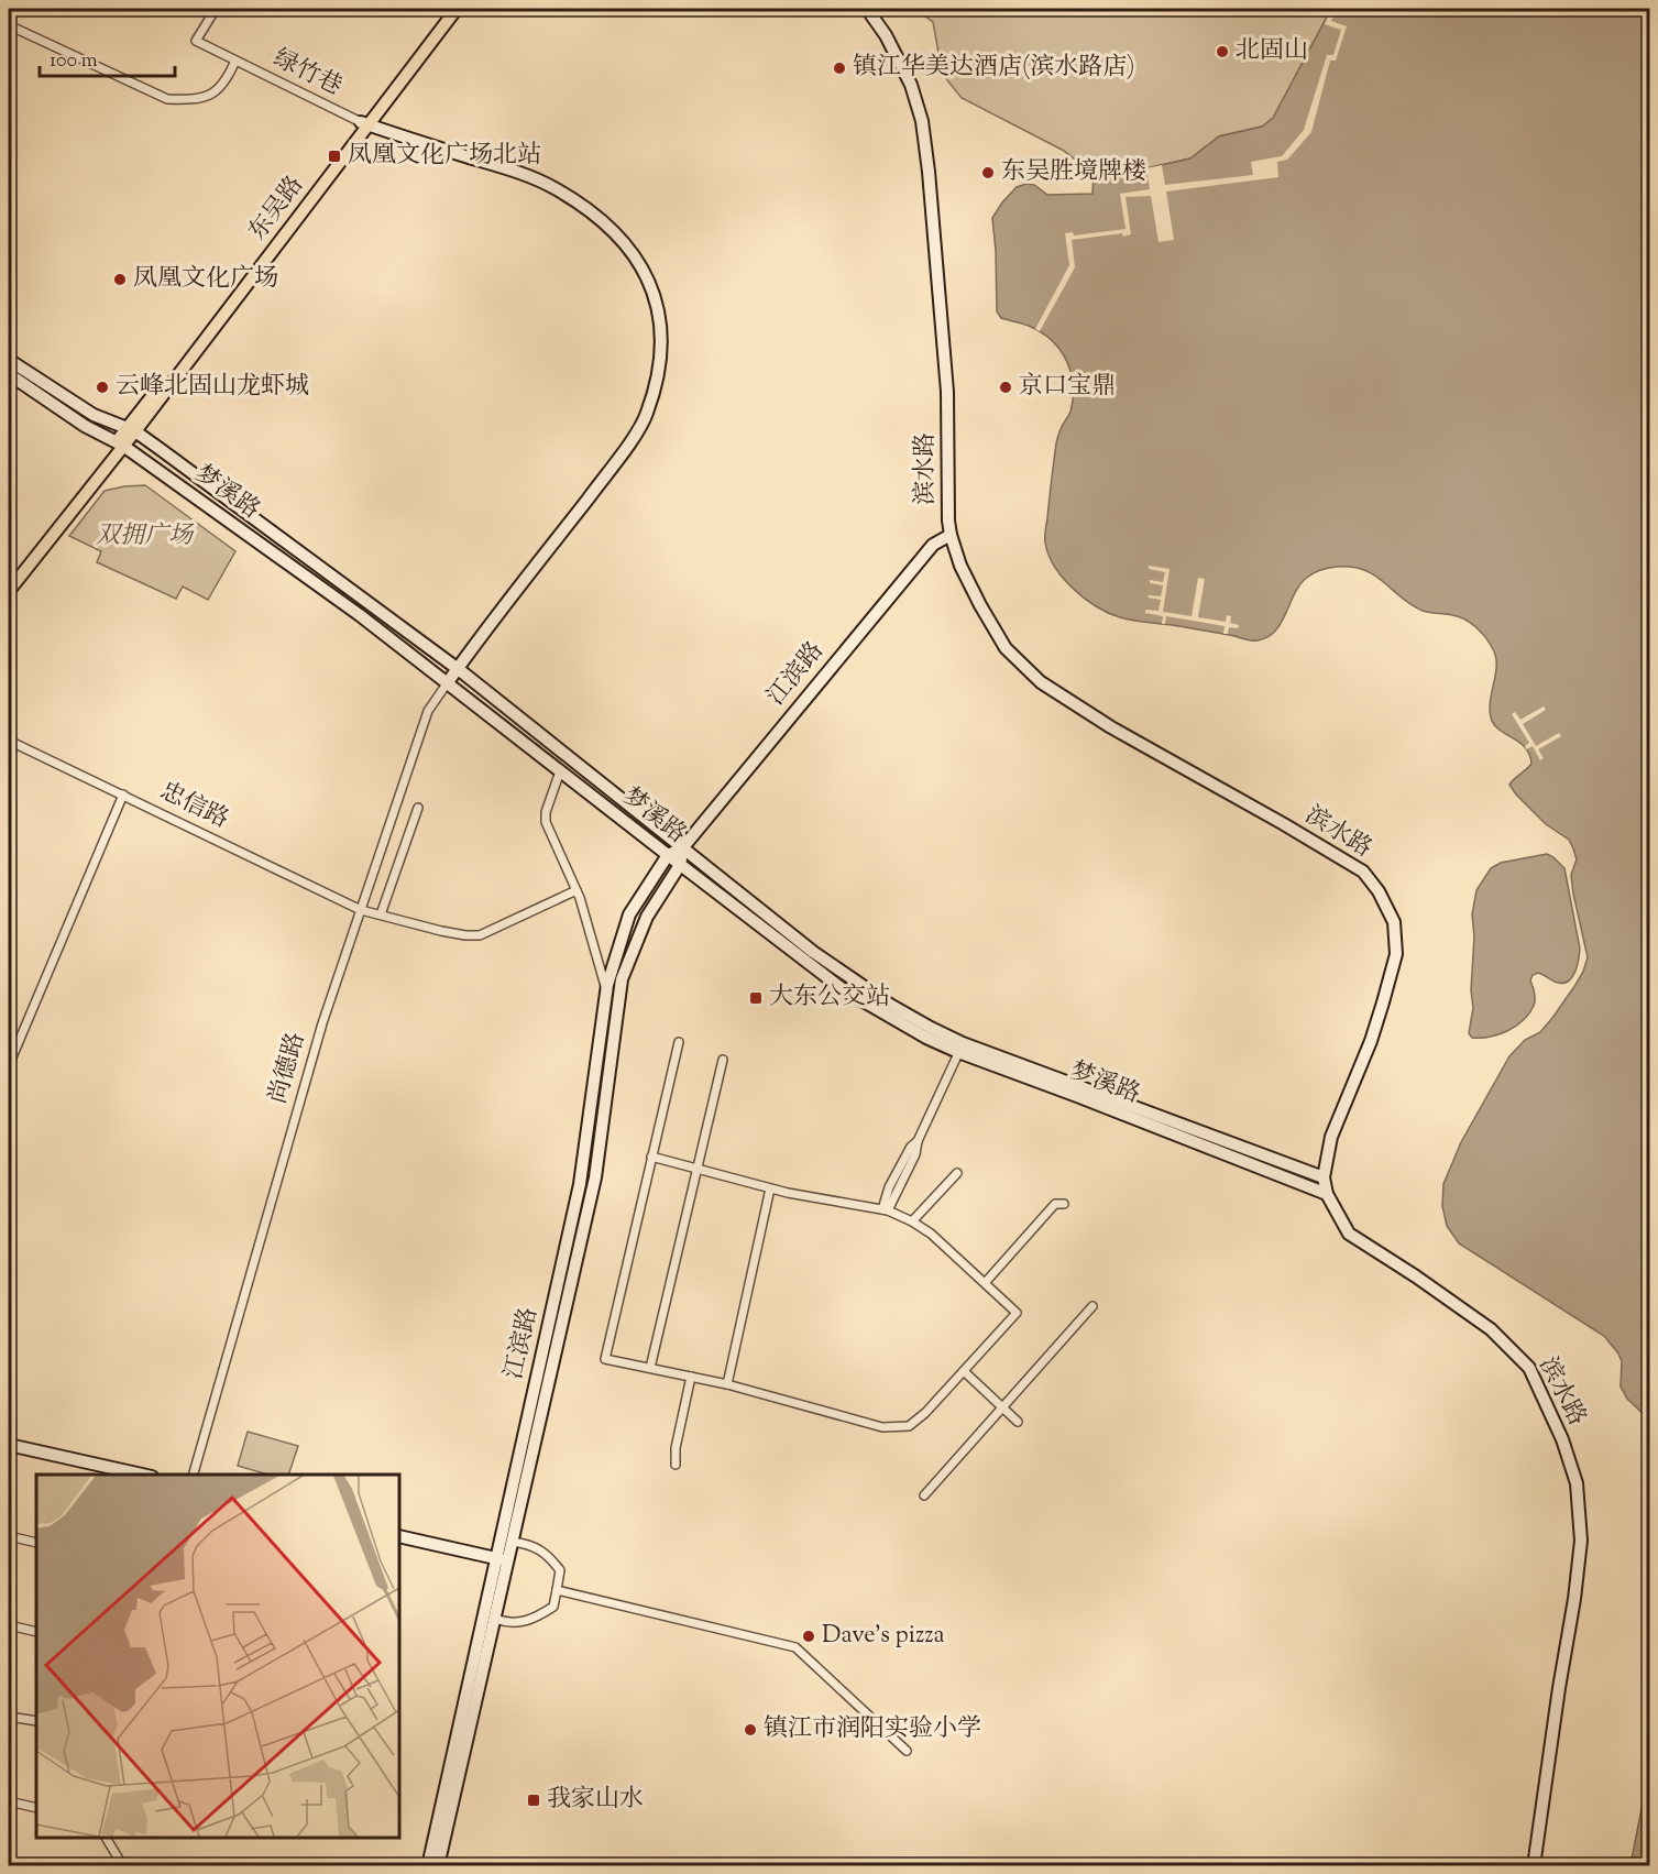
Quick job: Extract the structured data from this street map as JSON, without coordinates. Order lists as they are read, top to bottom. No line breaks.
{"streets":{"main road":["东吴路","滨水路","梦溪路","江滨路"],"street":["绿竹巷","忠信路","尚德路"]},"crossings":[["绿竹巷","东吴路"],["东吴路","梦溪路"],["滨水路","梦溪路"],["滨水路","江滨路"],["梦溪路","江滨路"],["梦溪路","尚德路"],["忠信路","尚德路"]],"parks":["双拥广场"],"places":{"other":["北固山","镇江华美达酒店(滨水路店)","东吴胜境牌楼","凤凰文化广场","云峰北固山龙虾城","京口宝鼎","Dave's pizza","镇江市润阳实验小学"],"transit":["凤凰文化广场北站","大东公交站","我家山水"]},"scale_bar":"100 m"}
